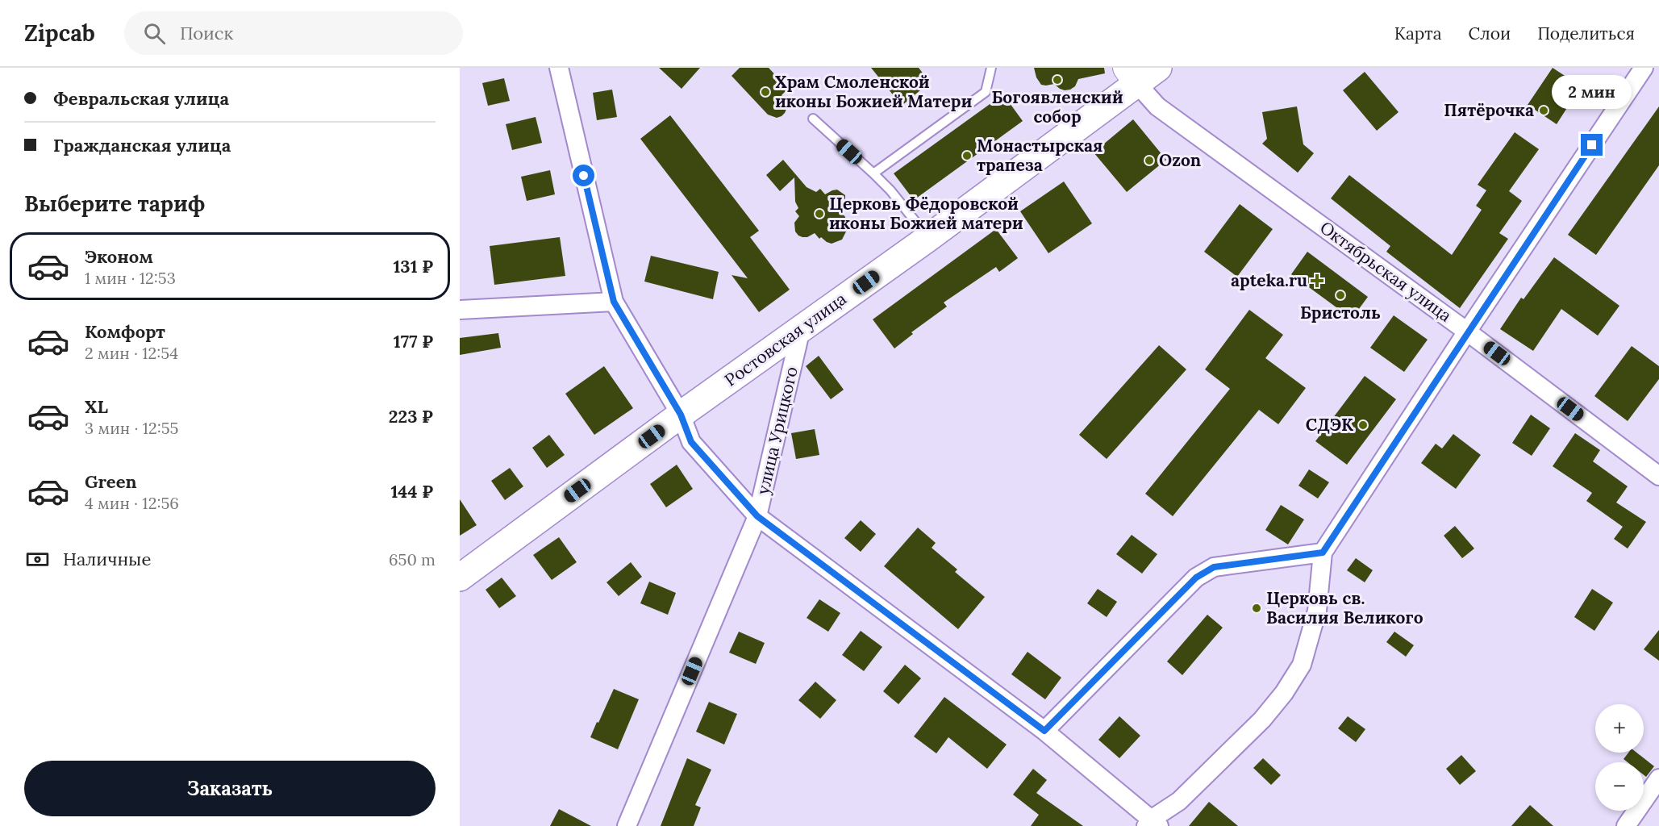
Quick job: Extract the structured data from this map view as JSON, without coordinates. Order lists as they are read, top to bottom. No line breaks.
{"streets":{"main road":["Ростовская улица"],"street":["Октябрьская улица","улица Урицкого"]},"crossings":[["Октябрьская улица","Ростовская улица"],["Ростовская улица","улица Урицкого"]],"places":{"other":["Богоявленский собор","Храм Смоленской иконы Божией Матери","Пятёрочка","Монастырская трапеза","Ozon","Церковь Фёдоровской иконы Божией матери","Бристоль","СДЭК","Церковь св. Василия Великого"],"health":["apteka.ru"]},"page":{"header":"Zipcab","search":"Поиск","nav":["Карта","Слои","Поделиться"],"banner":["Февральская улица","Гражданская улица"],"bubble":"2 мин","heading":"Выберите тариф","list":[{"name":"Эконом","note":"1 мин · 12:53","value":"131 ₽"},{"name":"Комфорт","note":"2 мин · 12:54","value":"177 ₽"},{"name":"XL","note":"3 мин · 12:55","value":"223 ₽"},{"name":"Green","note":"4 мин · 12:56","value":"144 ₽"}],"pay":["Наличные","650 m"],"map_buttons":["+","−"],"buttons":"Заказать"}}
